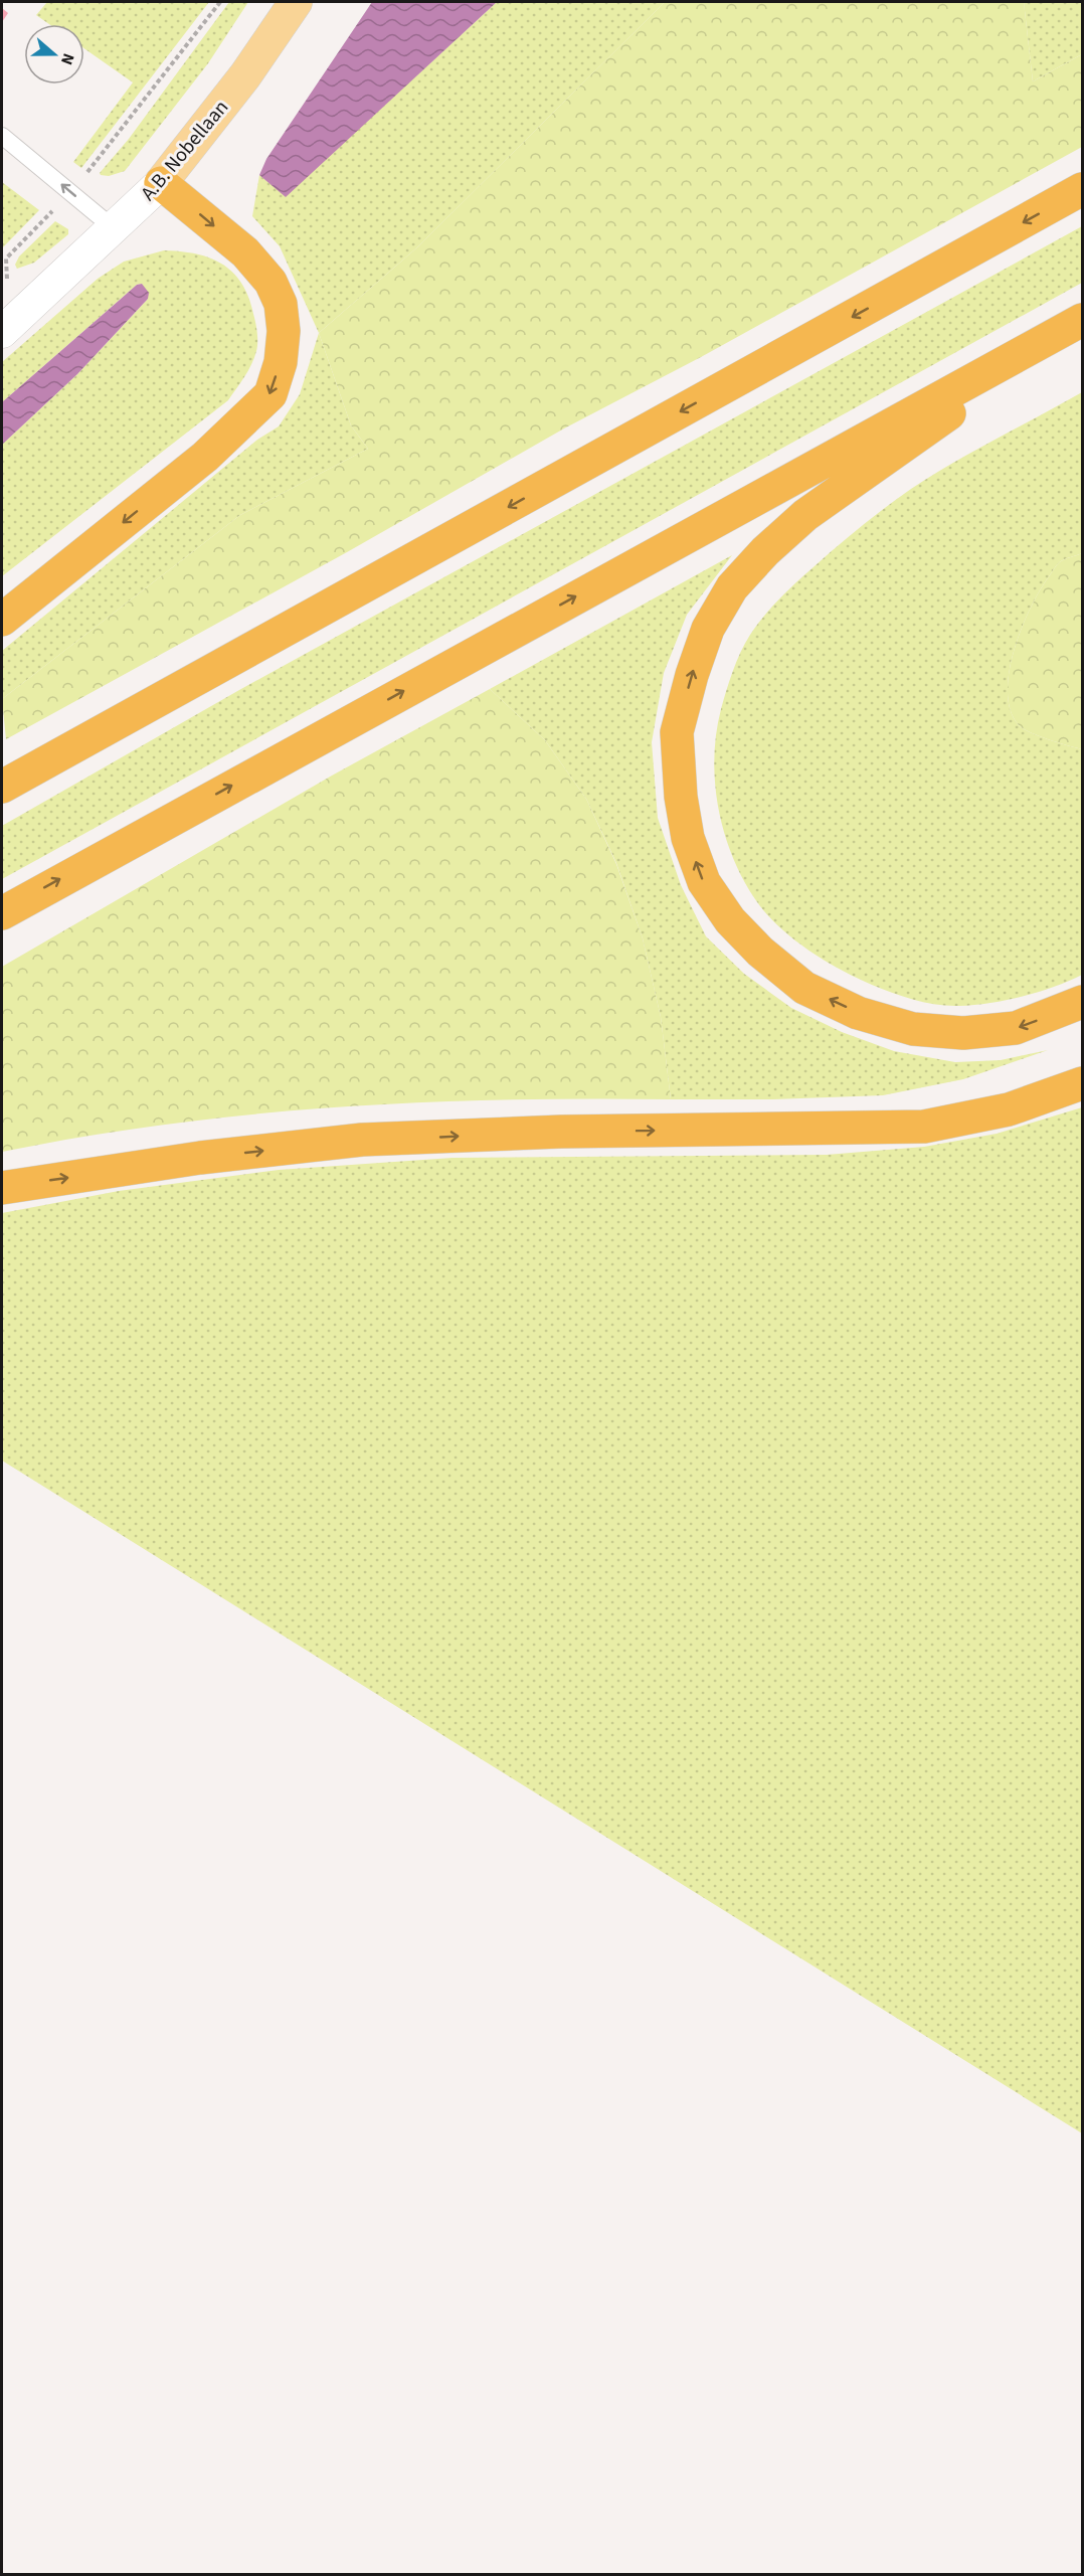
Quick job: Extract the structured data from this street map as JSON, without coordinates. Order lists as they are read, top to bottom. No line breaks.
{"streets":{"main road":["A.B. Nobellaan"]},"north":"right"}
